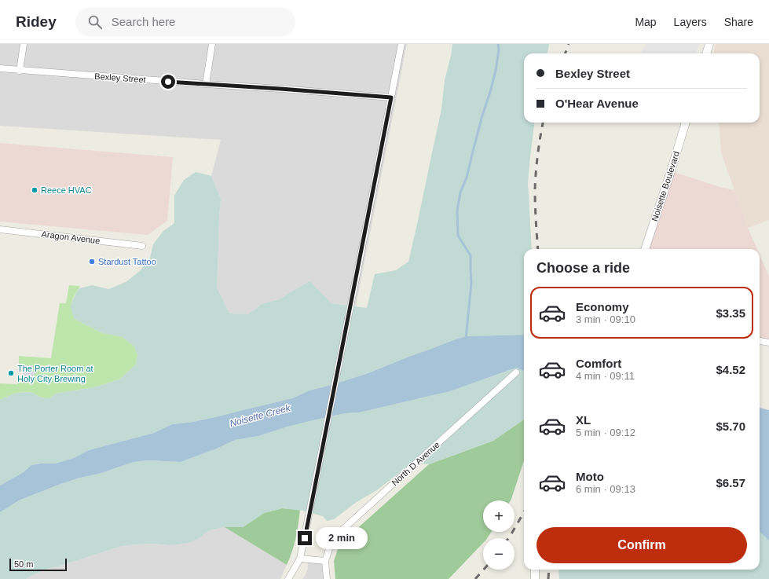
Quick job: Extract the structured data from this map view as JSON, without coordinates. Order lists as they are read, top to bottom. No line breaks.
{"streets":{"street":["Bexley Street","Noisette Boulevard","Aragon Avenue","North D Avenue"]},"water":["Noisette Creek"],"places":["Reece HVAC","Stardust Tattoo","The Porter Room at Holy City Brewing"],"scale_bar":"50 m","page":{"header":"Ridey","search":"Search here","nav":["Map","Layers","Share"],"banner":["Bexley Street","O'Hear Avenue"],"heading":"Choose a ride","list":[{"name":"Economy","note":"3 min · 09:10","value":"$3.35"},{"name":"Comfort","note":"4 min · 09:11","value":"$4.52"},{"name":"XL","note":"5 min · 09:12","value":"$5.70"},{"name":"Moto","note":"6 min · 09:13","value":"$6.57"}],"map_buttons":["+","−"],"buttons":"Confirm","bubble":"2 min","scale":"50 m"}}
